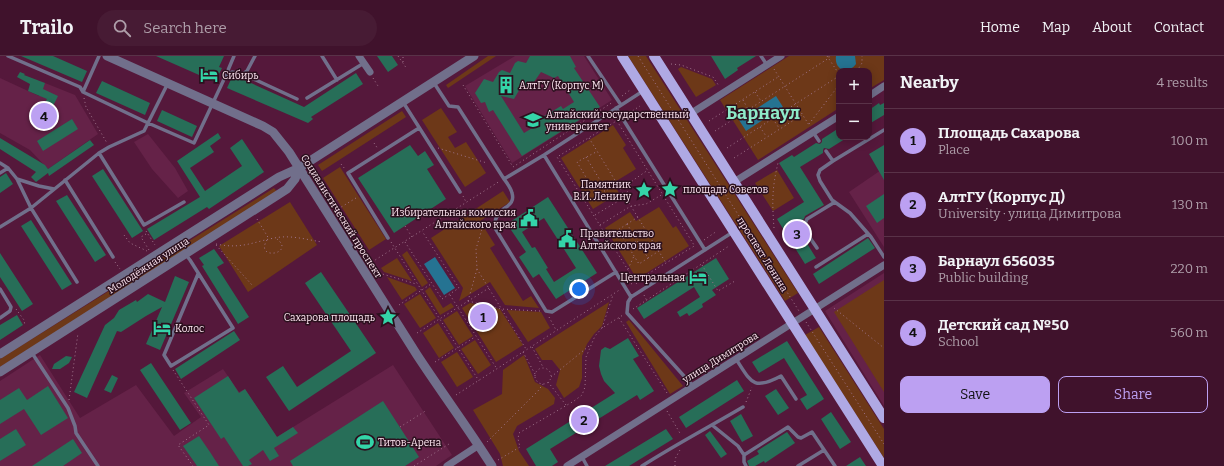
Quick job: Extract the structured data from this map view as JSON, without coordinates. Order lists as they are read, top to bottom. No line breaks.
{"streets":{"main road":["проспект Ленина"],"street":["Социалистический проспект","Молодёжная улица","улица Димитрова"]},"crossings":[["Социалистический проспект","Молодёжная улица"],["проспект Ленина","улица Димитрова"]],"districts":["Барнаул"],"places":{"hotel":["Сибирь","Центральная","Колос"],"building":["АлтГУ (Корпус М)"],"school or university":["Алтайский государственный университет"],"place":["площадь Советов","Памятник В.И. Ленину","Сахарова площадь"],"public building":["Избирательная комиссия Алтайского края","Правительство Алтайского края"],"sports":["Титов-Арена"]},"page":{"header":"Trailo","search":"Search here","nav":["Home","Map","About","Contact"],"heading":["Nearby","4 results"],"map_buttons":["+","−"],"pins":["4","3","1","2"],"list":[{"mark":"1","name":"Площадь Сахарова","note":"Place","value":"100 m"},{"mark":"2","name":"АлтГУ (Корпус Д)","note":"University · улица Димитрова","value":"130 m"},{"mark":"3","name":"Барнаул 656035","note":"Public building","value":"220 m"},{"mark":"4","name":"Детский сад №50","note":"School","value":"560 m"}],"buttons":["Save","Share"]}}
